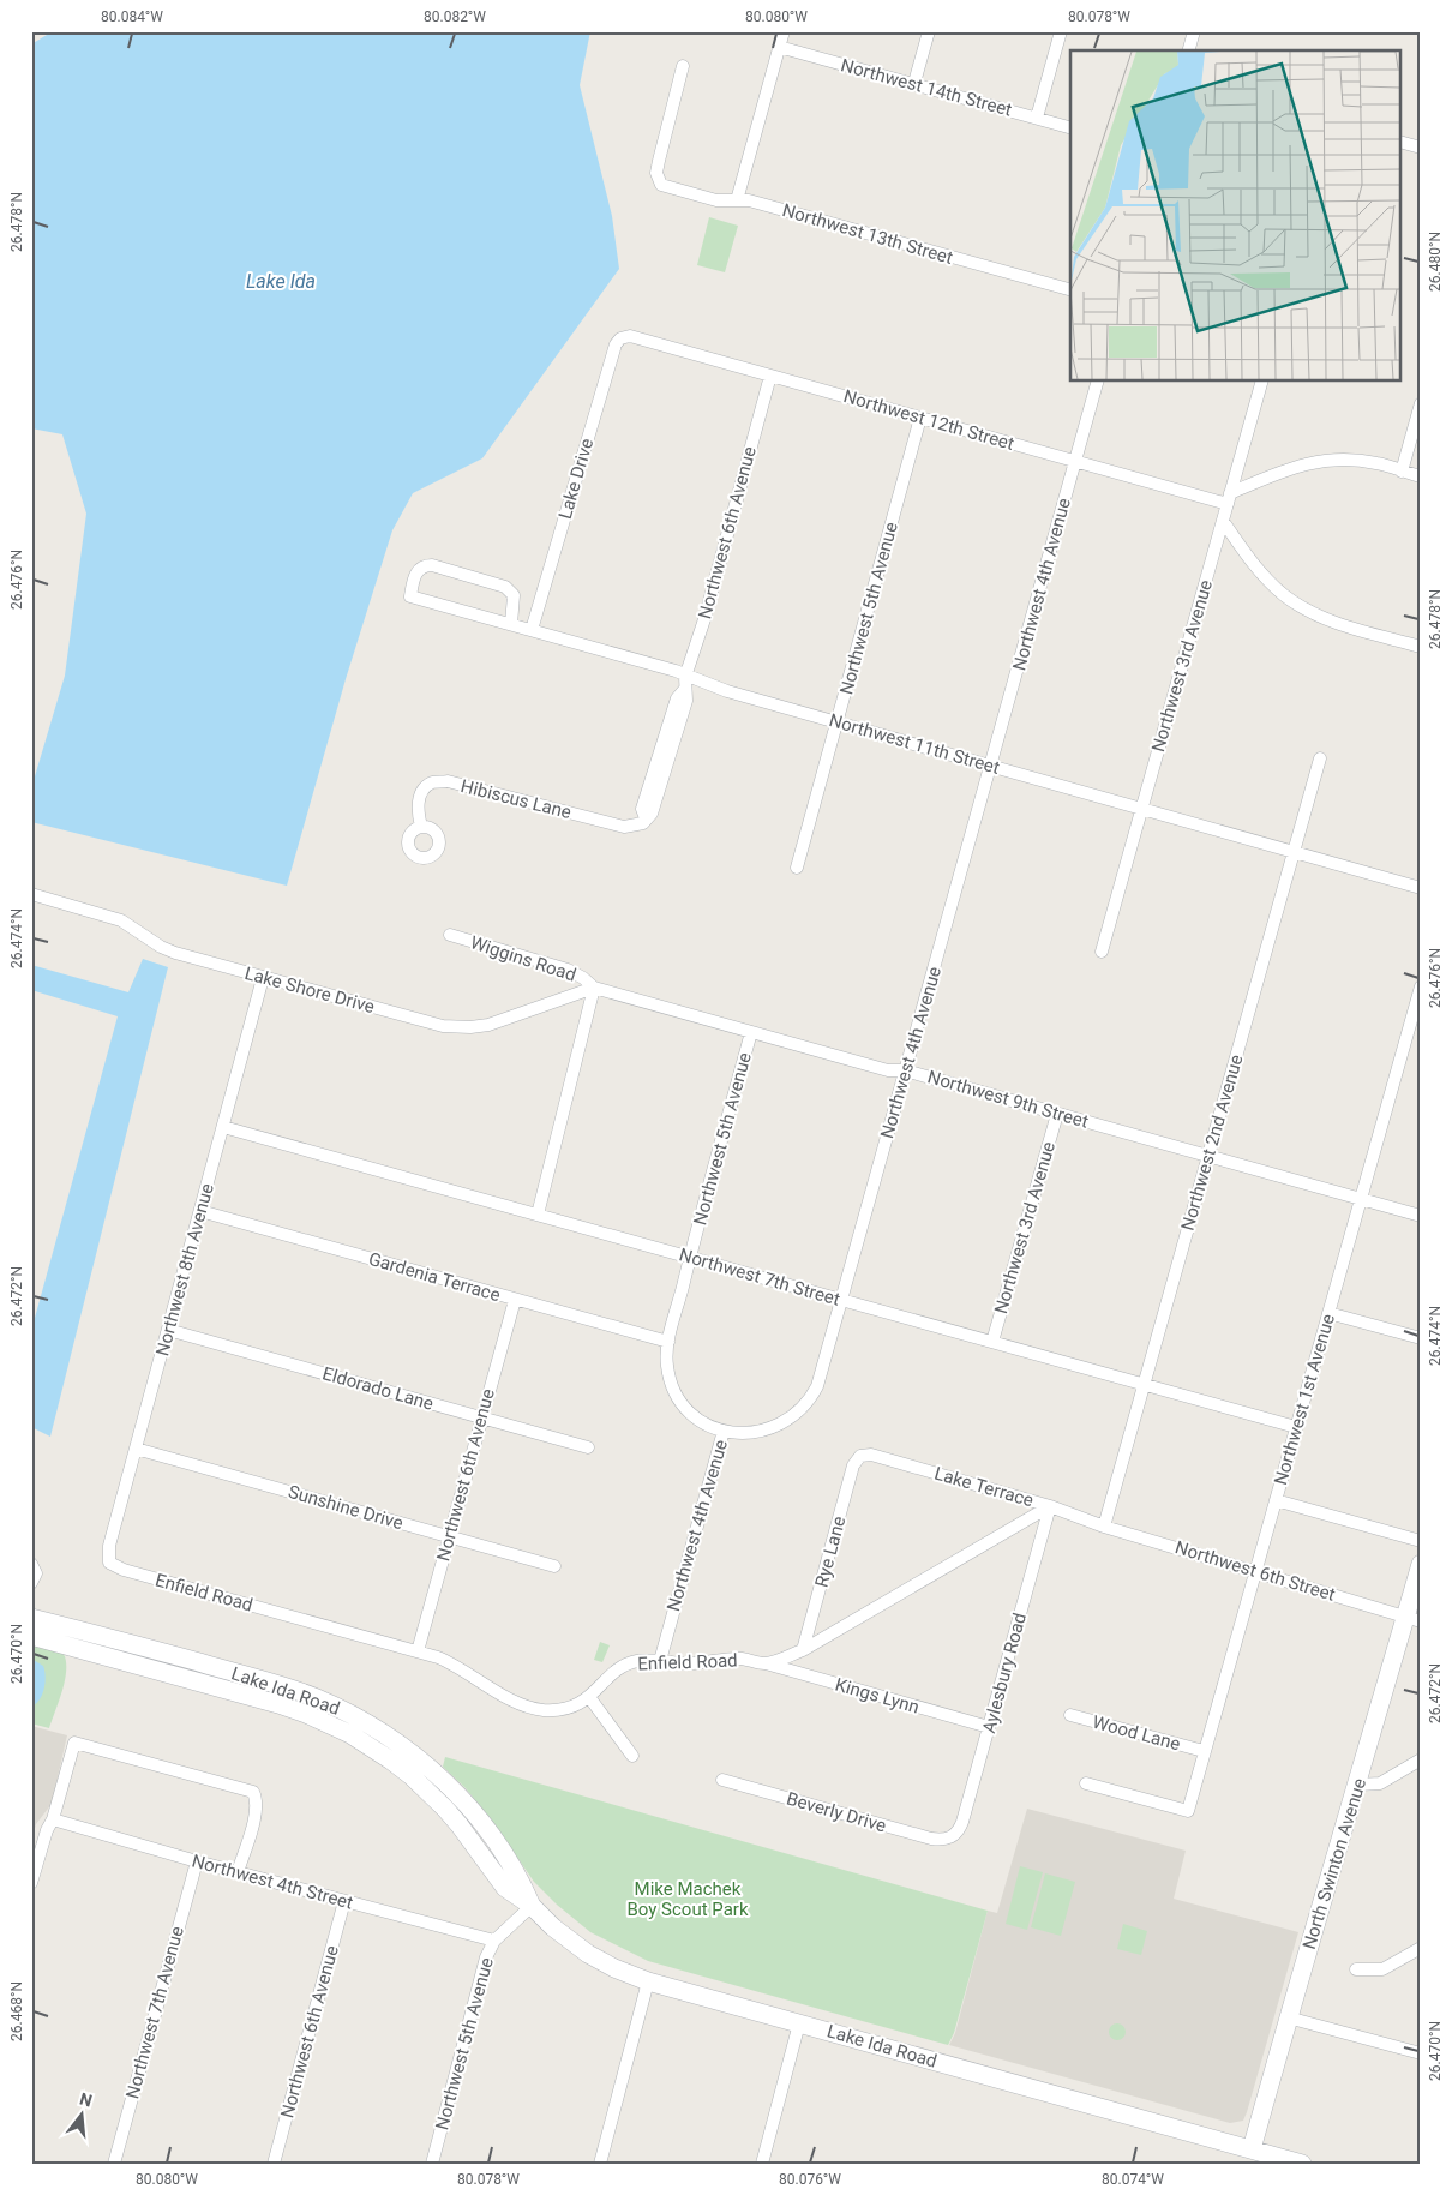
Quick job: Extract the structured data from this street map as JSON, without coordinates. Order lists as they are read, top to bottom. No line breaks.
{"streets":{"street":["Northwest 14th Street","Northwest 13th Street","Northwest 12th Street","Lake Drive","Northwest 6th Avenue","Northwest 4th Avenue","Northwest 5th Avenue","Northwest 3rd Avenue","Northwest 11th Street","Hibiscus Lane","Wiggins Road","Lake Shore Drive","Northwest 9th Street","Northwest 2nd Avenue","Northwest 8th Avenue","Gardenia Terrace","Northwest 7th Street","Eldorado Lane","Northwest 1st Avenue","Lake Terrace","Sunshine Drive","Rye Lane","Northwest 6th Street","Enfield Road","Aylesbury Road","Lake Ida Road","Kings Lynn","Wood Lane","Beverly Drive","North Swinton Avenue","Northwest 4th Street","Northwest 7th Avenue"]},"crossings":[["Northwest 12th Street","Lake Drive"],["Northwest 12th Street","Northwest 6th Avenue"],["Northwest 12th Street","Northwest 4th Avenue"],["Northwest 12th Street","Northwest 5th Avenue"],["Northwest 12th Street","Northwest 3rd Avenue"],["Lake Drive","Northwest 11th Street"],["Northwest 6th Avenue","Northwest 11th Street"],["Northwest 6th Avenue","Hibiscus Lane"],["Northwest 6th Avenue","Gardenia Terrace"],["Northwest 6th Avenue","Eldorado Lane"],["Northwest 6th Avenue","Sunshine Drive"],["Northwest 6th Avenue","Enfield Road"],["Northwest 6th Avenue","Northwest 4th Street"],["Northwest 4th Avenue","Northwest 5th Avenue"],["Northwest 4th Avenue","Northwest 11th Street"],["Northwest 4th Avenue","Northwest 9th Street"],["Northwest 4th Avenue","Gardenia Terrace"],["Northwest 4th Avenue","Northwest 7th Street"],["Northwest 4th Avenue","Enfield Road"],["Northwest 5th Avenue","Northwest 11th Street"],["Northwest 5th Avenue","Northwest 9th Street"],["Northwest 5th Avenue","Gardenia Terrace"],["Northwest 5th Avenue","Northwest 7th Street"],["Northwest 5th Avenue","Lake Ida Road"],["Northwest 5th Avenue","Northwest 4th Street"],["Northwest 3rd Avenue","Northwest 11th Street"],["Northwest 3rd Avenue","Northwest 9th Street"],["Northwest 3rd Avenue","Northwest 7th Street"],["Northwest 11th Street","Northwest 2nd Avenue"],["Wiggins Road","Lake Shore Drive"],["Wiggins Road","Northwest 9th Street"],["Lake Shore Drive","Northwest 9th Street"],["Lake Shore Drive","Northwest 8th Avenue"],["Northwest 9th Street","Northwest 2nd Avenue"],["Northwest 9th Street","Northwest 1st Avenue"],["Northwest 2nd Avenue","Northwest 7th Street"],["Northwest 2nd Avenue","Lake Terrace"],["Northwest 2nd Avenue","Northwest 6th Street"],["Northwest 8th Avenue","Gardenia Terrace"],["Northwest 8th Avenue","Northwest 7th Street"],["Northwest 8th Avenue","Eldorado Lane"],["Northwest 8th Avenue","Sunshine Drive"],["Northwest 8th Avenue","Enfield Road"],["Gardenia Terrace","Northwest 7th Street"],["Northwest 7th Street","Northwest 1st Avenue"],["Northwest 1st Avenue","Northwest 6th Street"],["Northwest 1st Avenue","Wood Lane"],["Lake Terrace","Rye Lane"],["Lake Terrace","Northwest 6th Street"],["Lake Terrace","Enfield Road"],["Lake Terrace","Aylesbury Road"],["Rye Lane","Enfield Road"],["Northwest 6th Street","North Swinton Avenue"],["Enfield Road","Aylesbury Road"],["Enfield Road","Kings Lynn"],["Aylesbury Road","Kings Lynn"],["Aylesbury Road","Beverly Drive"],["Lake Ida Road","North Swinton Avenue"],["Northwest 4th Street","Northwest 7th Avenue"]],"water":["Lake Ida"],"parks":["Mike Machek Boy Scout Park"],"north":"top","coordinates":["80.084°W","80.082°W","80.080°W","80.078°W","26.478°N","26.480°N","26.476°N","26.474°N","26.472°N","26.470°N","26.468°N","80.076°W","80.074°W"]}
